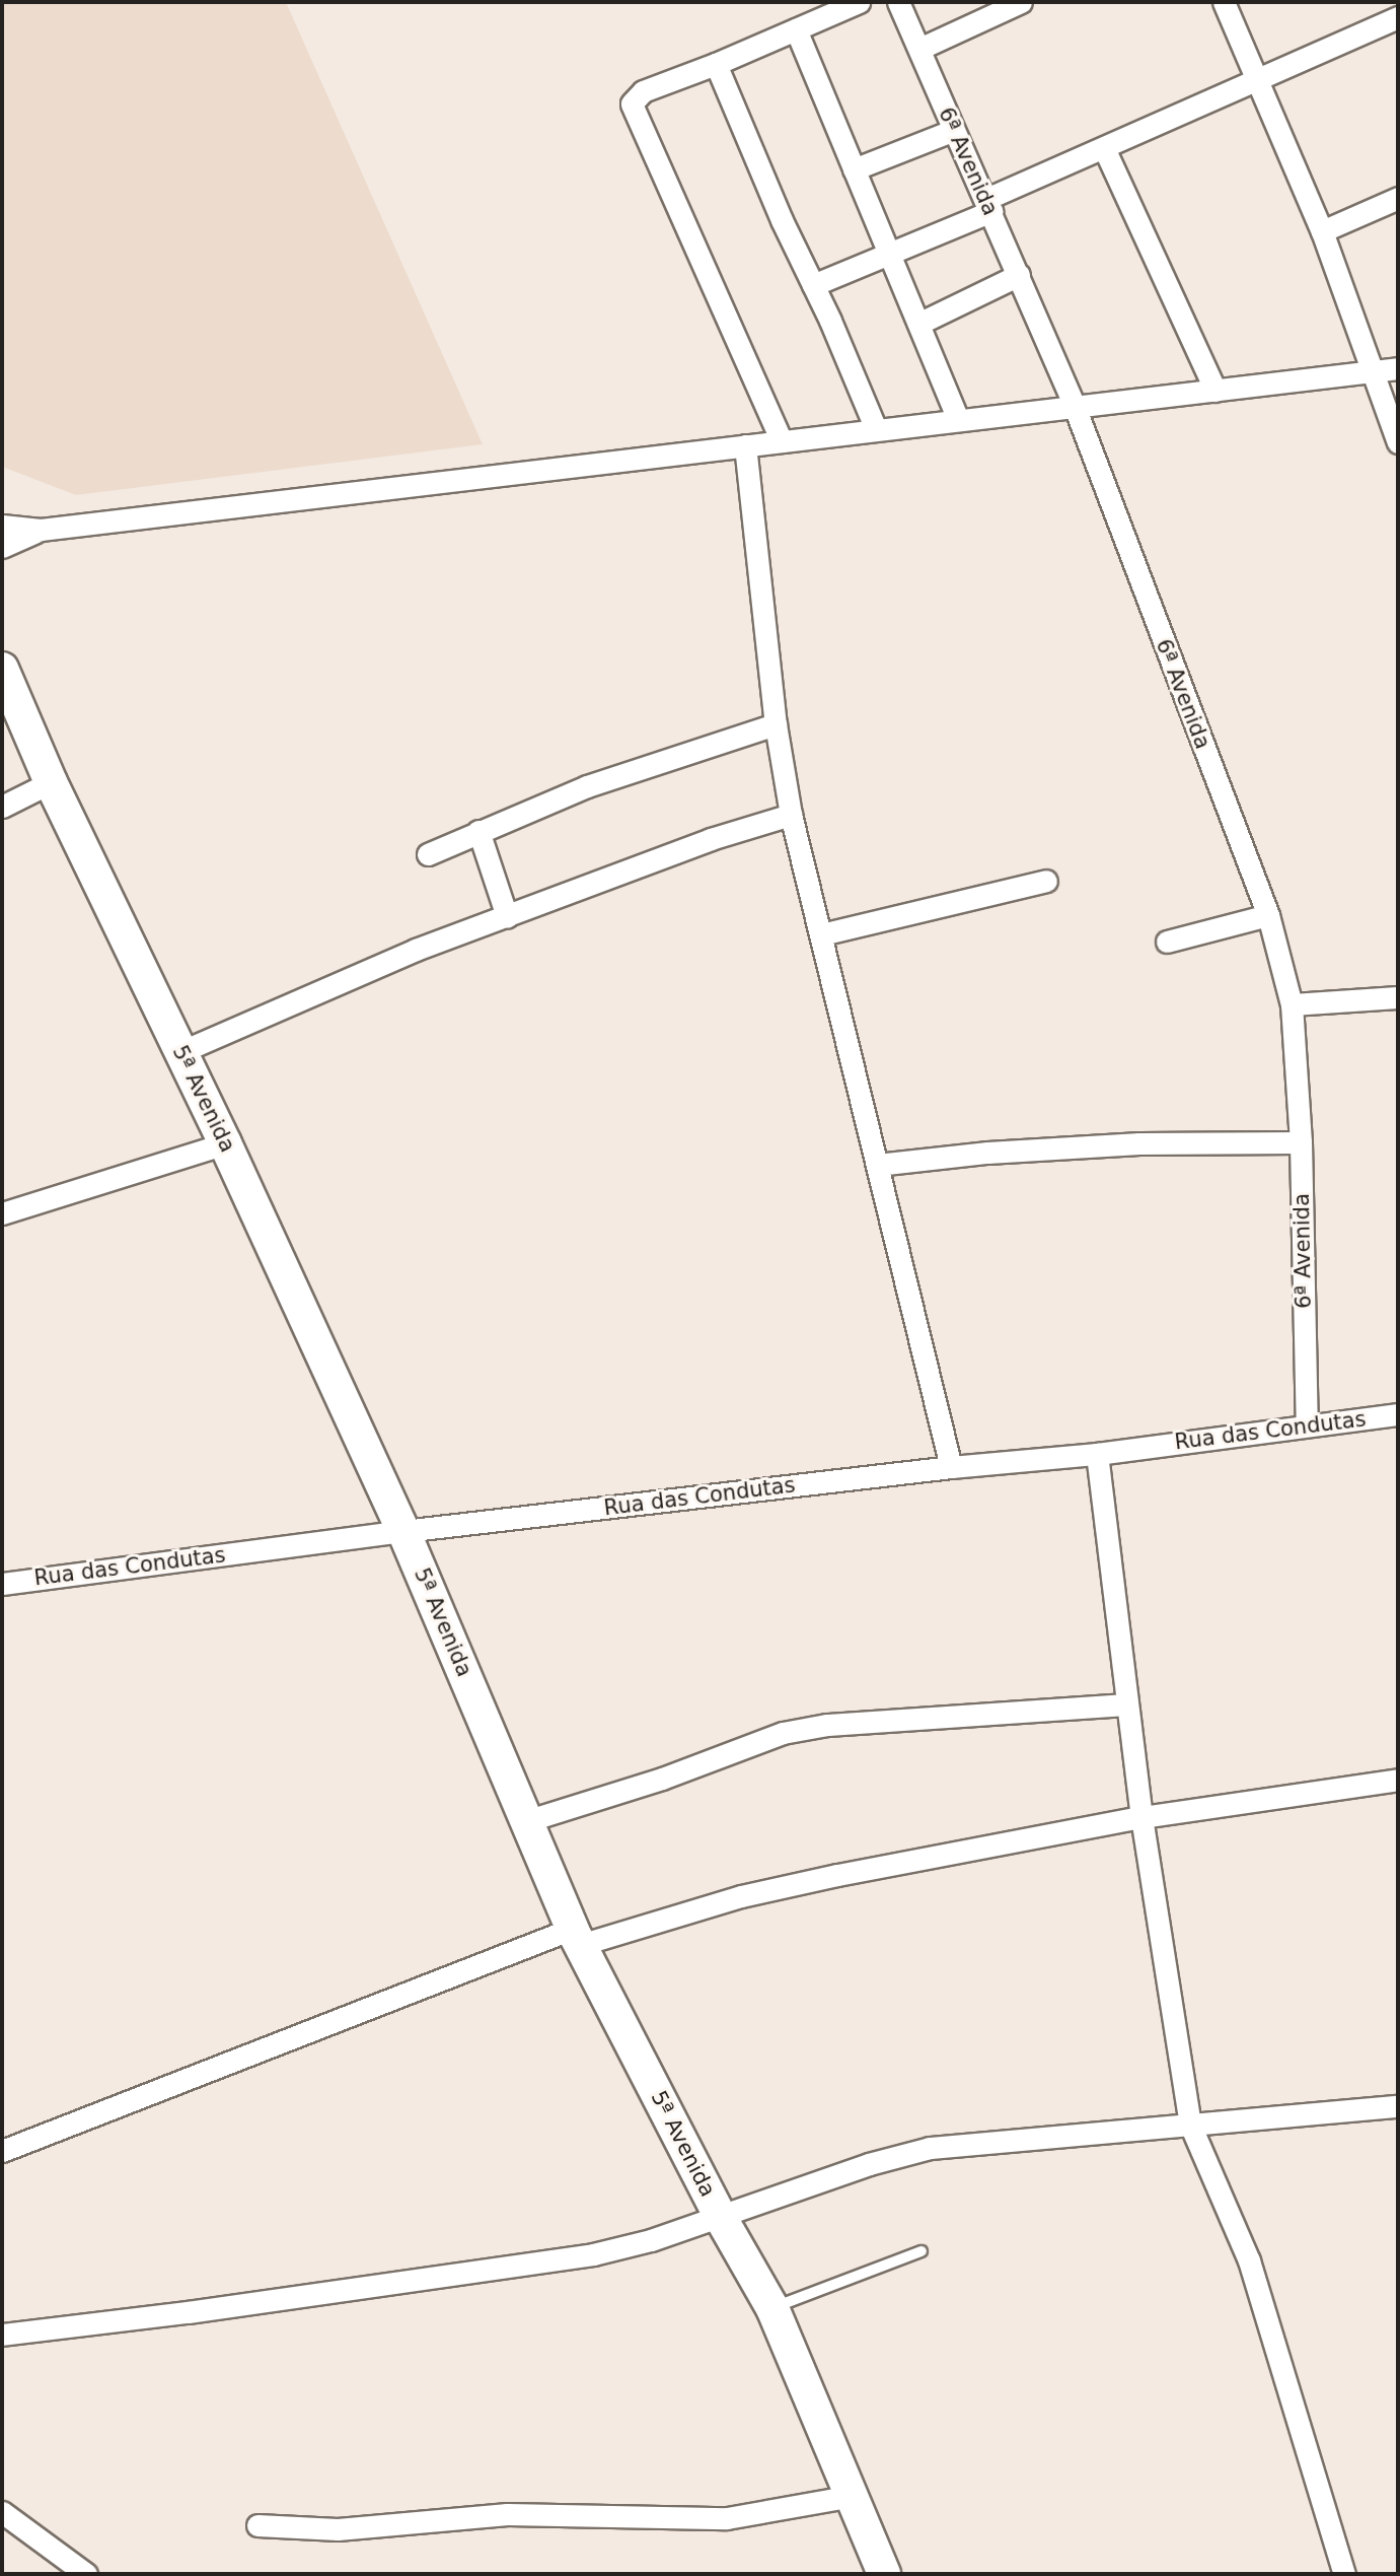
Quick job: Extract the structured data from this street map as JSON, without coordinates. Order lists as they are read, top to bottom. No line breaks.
{"streets":{"street":["6ª Avenida","5ª Avenida","Rua das Condutas"]},"crossings":[["6ª Avenida","Rua das Condutas"],["5ª Avenida","Rua das Condutas"]]}
